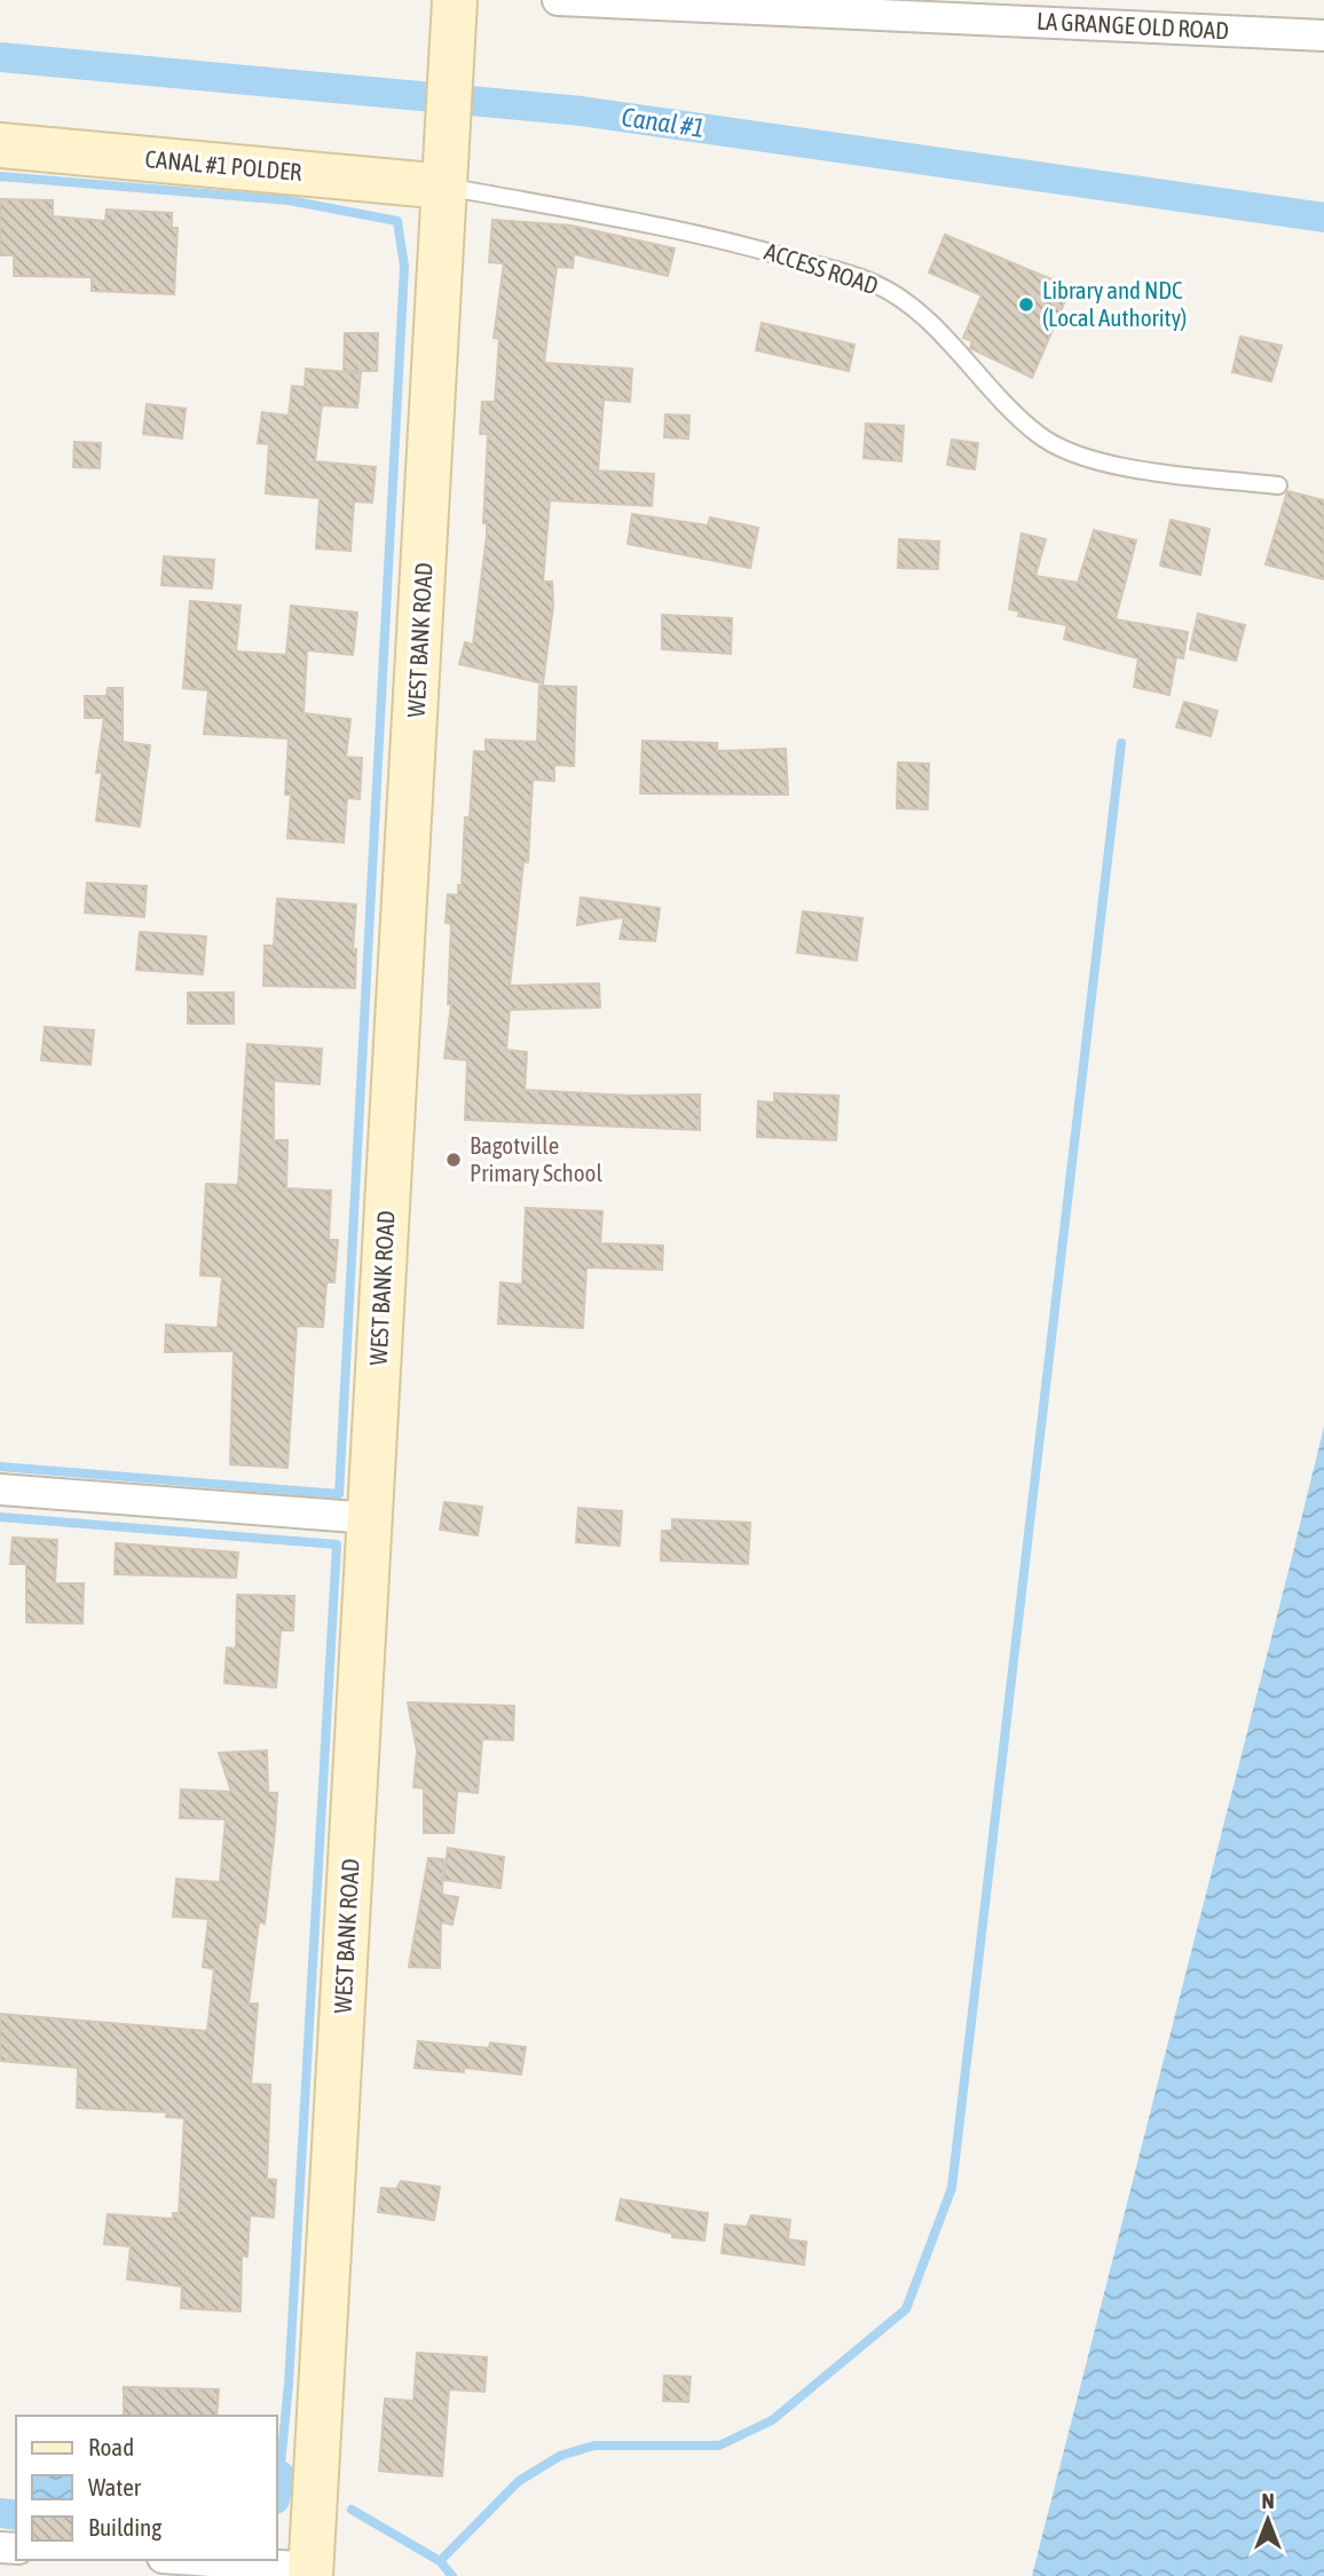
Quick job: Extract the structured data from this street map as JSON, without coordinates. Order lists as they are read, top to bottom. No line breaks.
{"streets":{"street":["LA GRANGE OLD ROAD","CANAL #1 POLDER","WEST BANK ROAD"],"lane":["ACCESS ROAD"]},"crossings":[["CANAL #1 POLDER","ACCESS ROAD"],["CANAL #1 POLDER","WEST BANK ROAD"],["ACCESS ROAD","WEST BANK ROAD"]],"water":["Canal #1"],"places":["Library and NDC (Local Authority)","Bagotville Primary School"],"legend":["Road","Water","Building"],"north":"top"}
